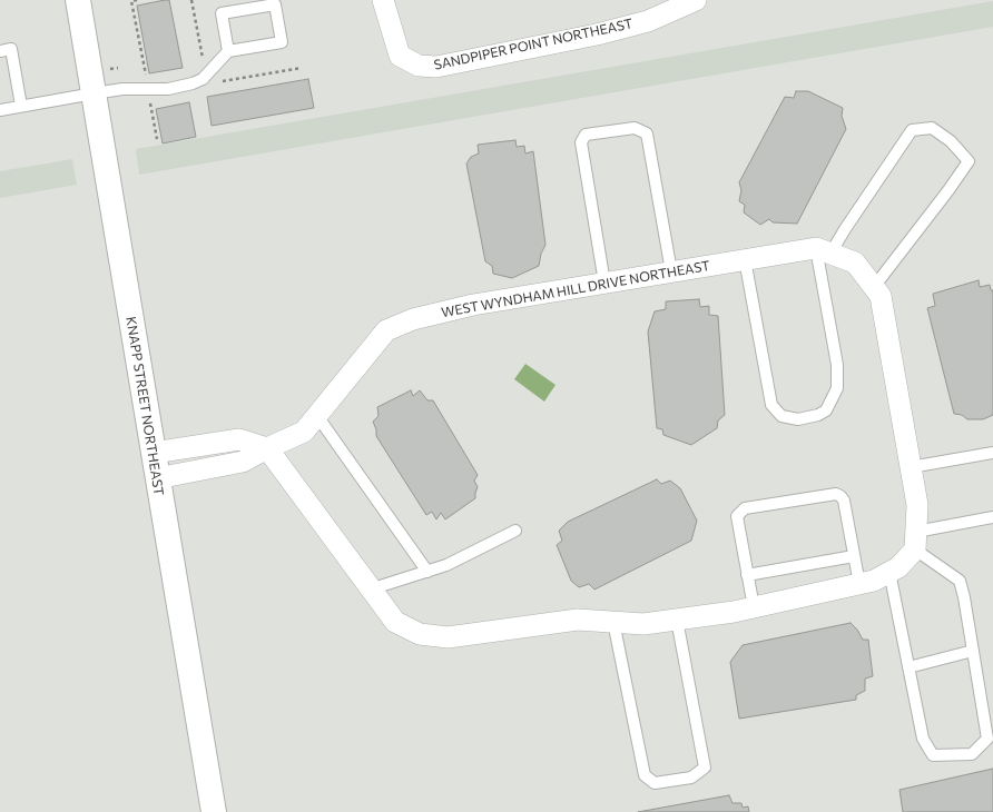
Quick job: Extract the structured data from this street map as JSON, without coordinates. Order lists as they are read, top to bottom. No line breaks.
{"streets":{"main road":["KNAPP STREET NORTHEAST"],"street":["SANDPIPER POINT NORTHEAST","WEST WYNDHAM HILL DRIVE NORTHEAST"]},"crossings":[["WEST WYNDHAM HILL DRIVE NORTHEAST","KNAPP STREET NORTHEAST"]]}
